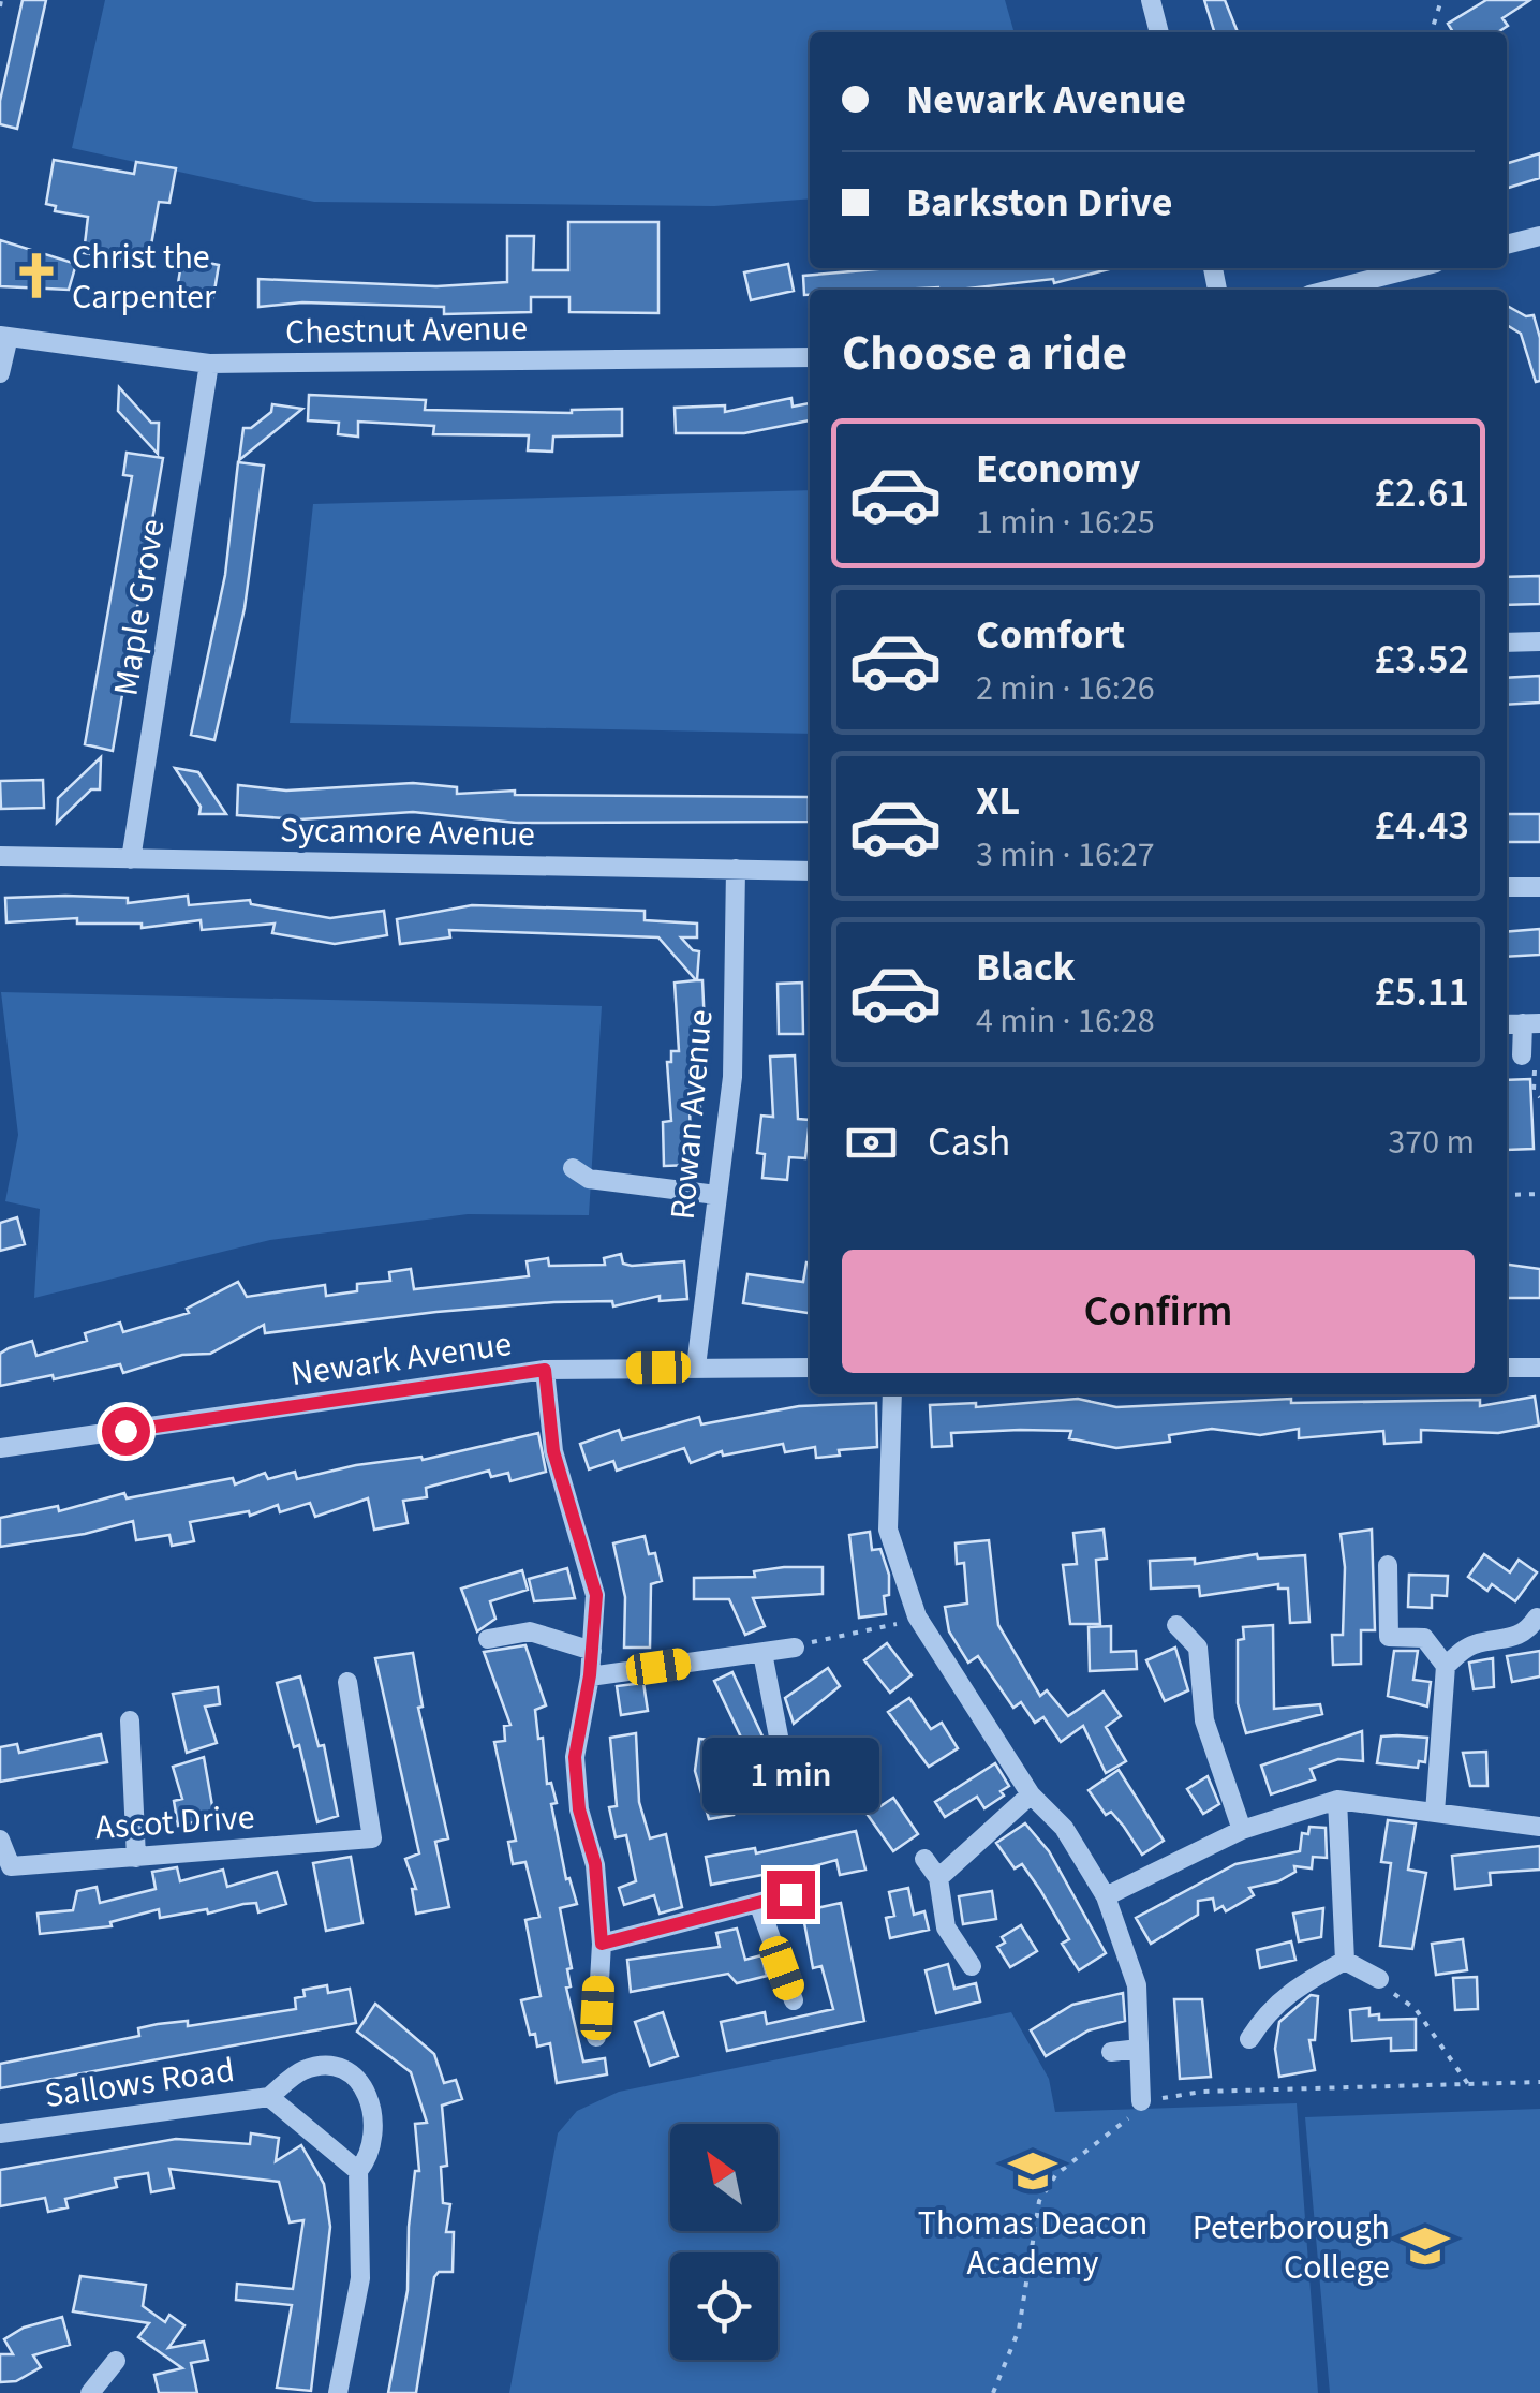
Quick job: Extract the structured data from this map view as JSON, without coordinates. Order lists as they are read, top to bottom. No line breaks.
{"streets":{"street":["Chestnut Avenue","Maple Grove","Sycamore Avenue","Rowan Avenue","Newark Avenue","Ascot Drive","Sallows Road"]},"crossings":[["Chestnut Avenue","Maple Grove"],["Maple Grove","Sycamore Avenue"],["Sycamore Avenue","Rowan Avenue"],["Rowan Avenue","Newark Avenue"]],"places":{"church":["Christ the Carpenter"],"school or university":["Thomas Deacon Academy","Peterborough College"]},"north":"top left","page":{"banner":["Newark Avenue","Barkston Drive"],"heading":"Choose a ride","list":[{"name":"Economy","note":"1 min · 16:25","value":"£2.61"},{"name":"Comfort","note":"2 min · 16:26","value":"£3.52"},{"name":"XL","note":"3 min · 16:27","value":"£4.43"},{"name":"Black","note":"4 min · 16:28","value":"£5.11"}],"pay":["Cash","370 m"],"buttons":"Confirm","bubble":"1 min"}}
